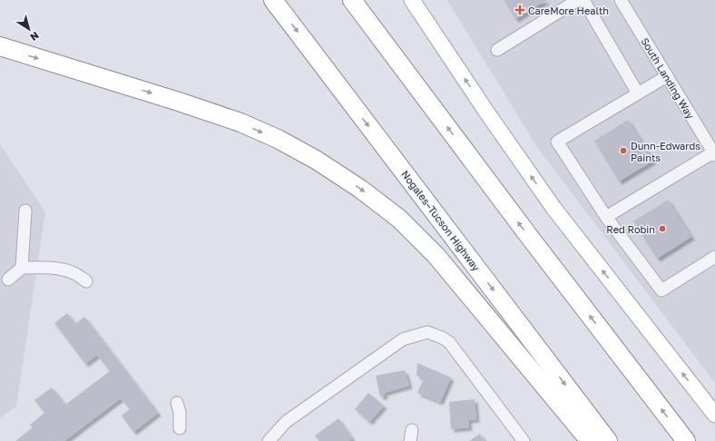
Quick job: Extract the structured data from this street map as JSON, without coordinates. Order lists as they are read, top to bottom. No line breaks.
{"streets":{"highway":["Nogales–Tucson Highway"],"street":["South Landing Way"]},"places":{"health":["CareMore Health"],"other":["Dunn-Edwards Paints","Red Robin"]},"north":"bottom right"}
